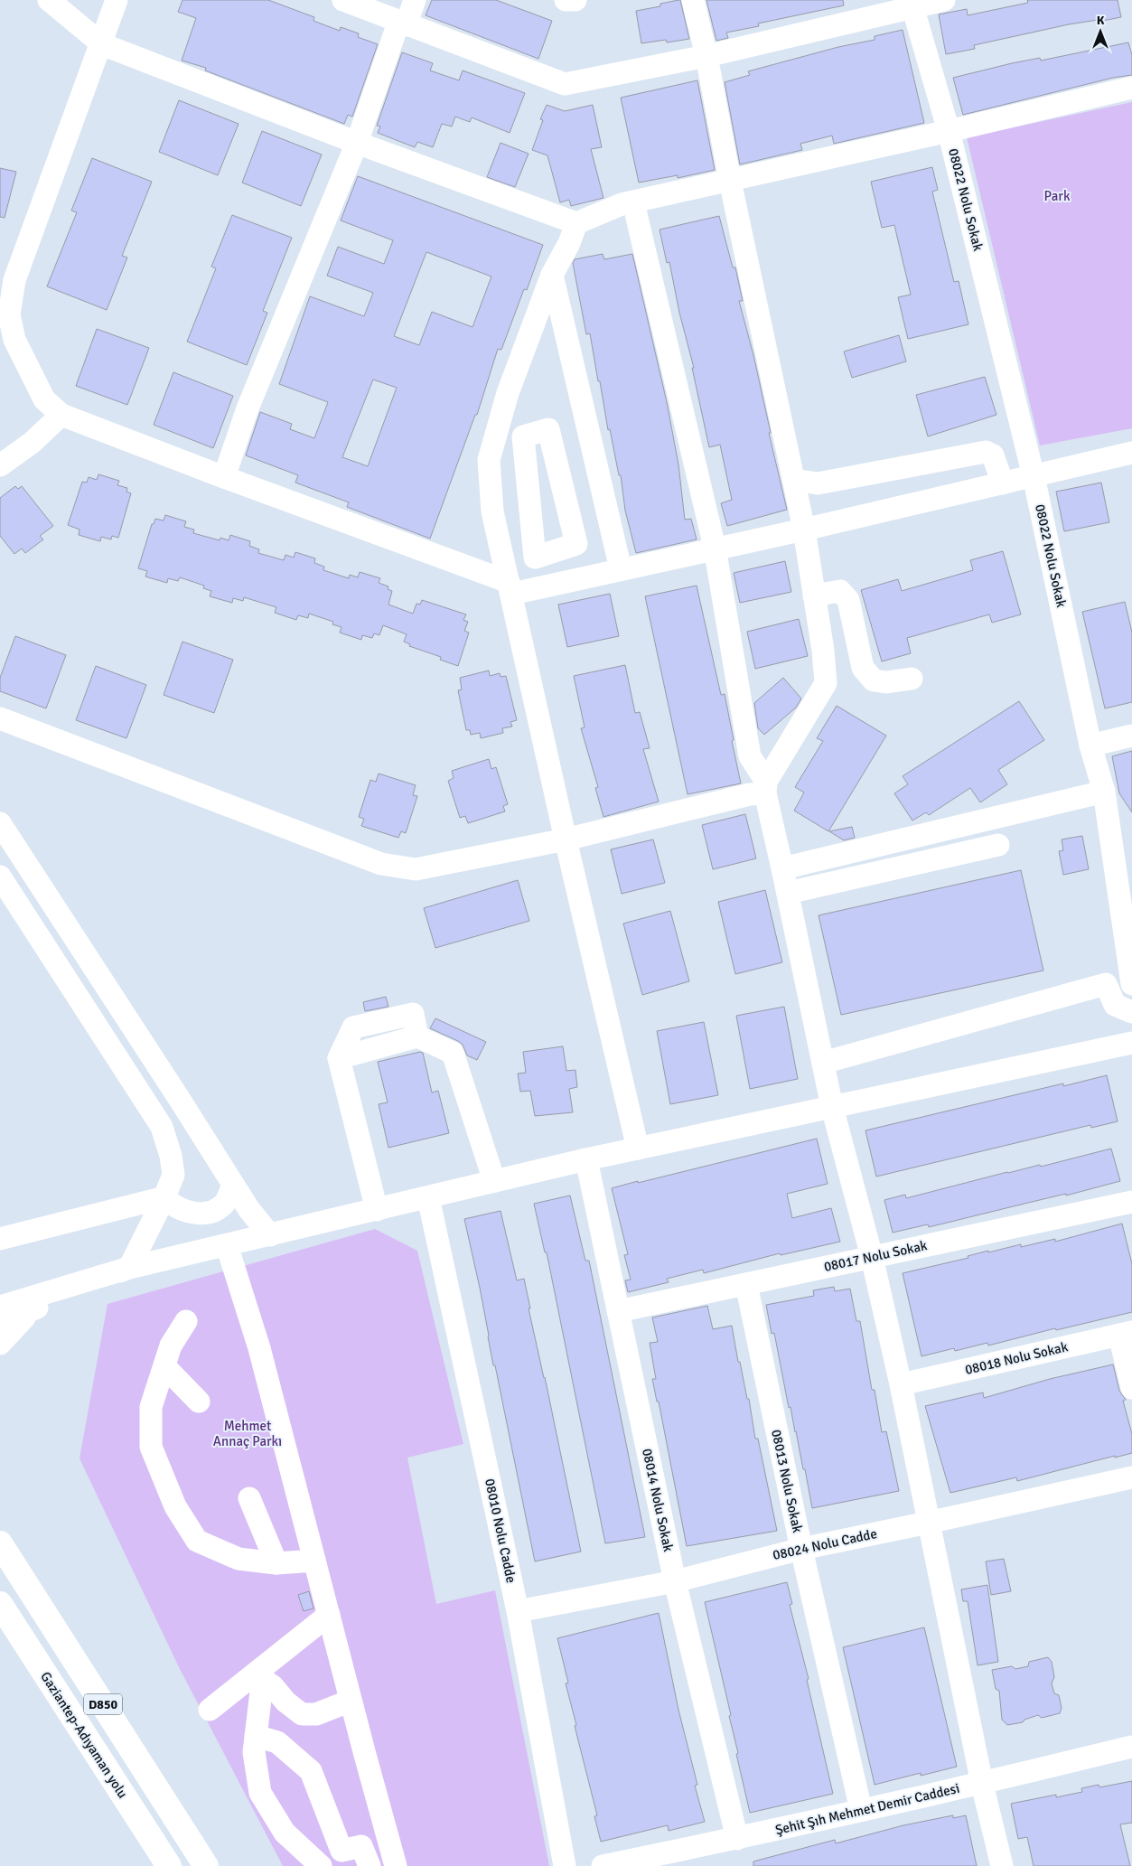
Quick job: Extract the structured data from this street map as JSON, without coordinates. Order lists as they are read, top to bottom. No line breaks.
{"streets":{"highway":["D850","Gaziantep-Adıyaman yolu"],"street":["08022 Nolu Sokak","08017 Nolu Sokak","08018 Nolu Sokak","08013 Nolu Sokak","08014 Nolu Sokak","08010 Nolu Cadde","08024 Nolu Cadde","Şehit Şıh Mehmet Demir Caddesi"]},"crossings":[["08017 Nolu Sokak","08013 Nolu Sokak"],["08017 Nolu Sokak","08014 Nolu Sokak"],["08013 Nolu Sokak","08024 Nolu Cadde"],["08013 Nolu Sokak","Şehit Şıh Mehmet Demir Caddesi"],["08014 Nolu Sokak","08024 Nolu Cadde"],["08014 Nolu Sokak","Şehit Şıh Mehmet Demir Caddesi"],["08010 Nolu Cadde","08024 Nolu Cadde"]],"parks":["Park","Mehmet Annaç Parkı"],"north":"top"}
